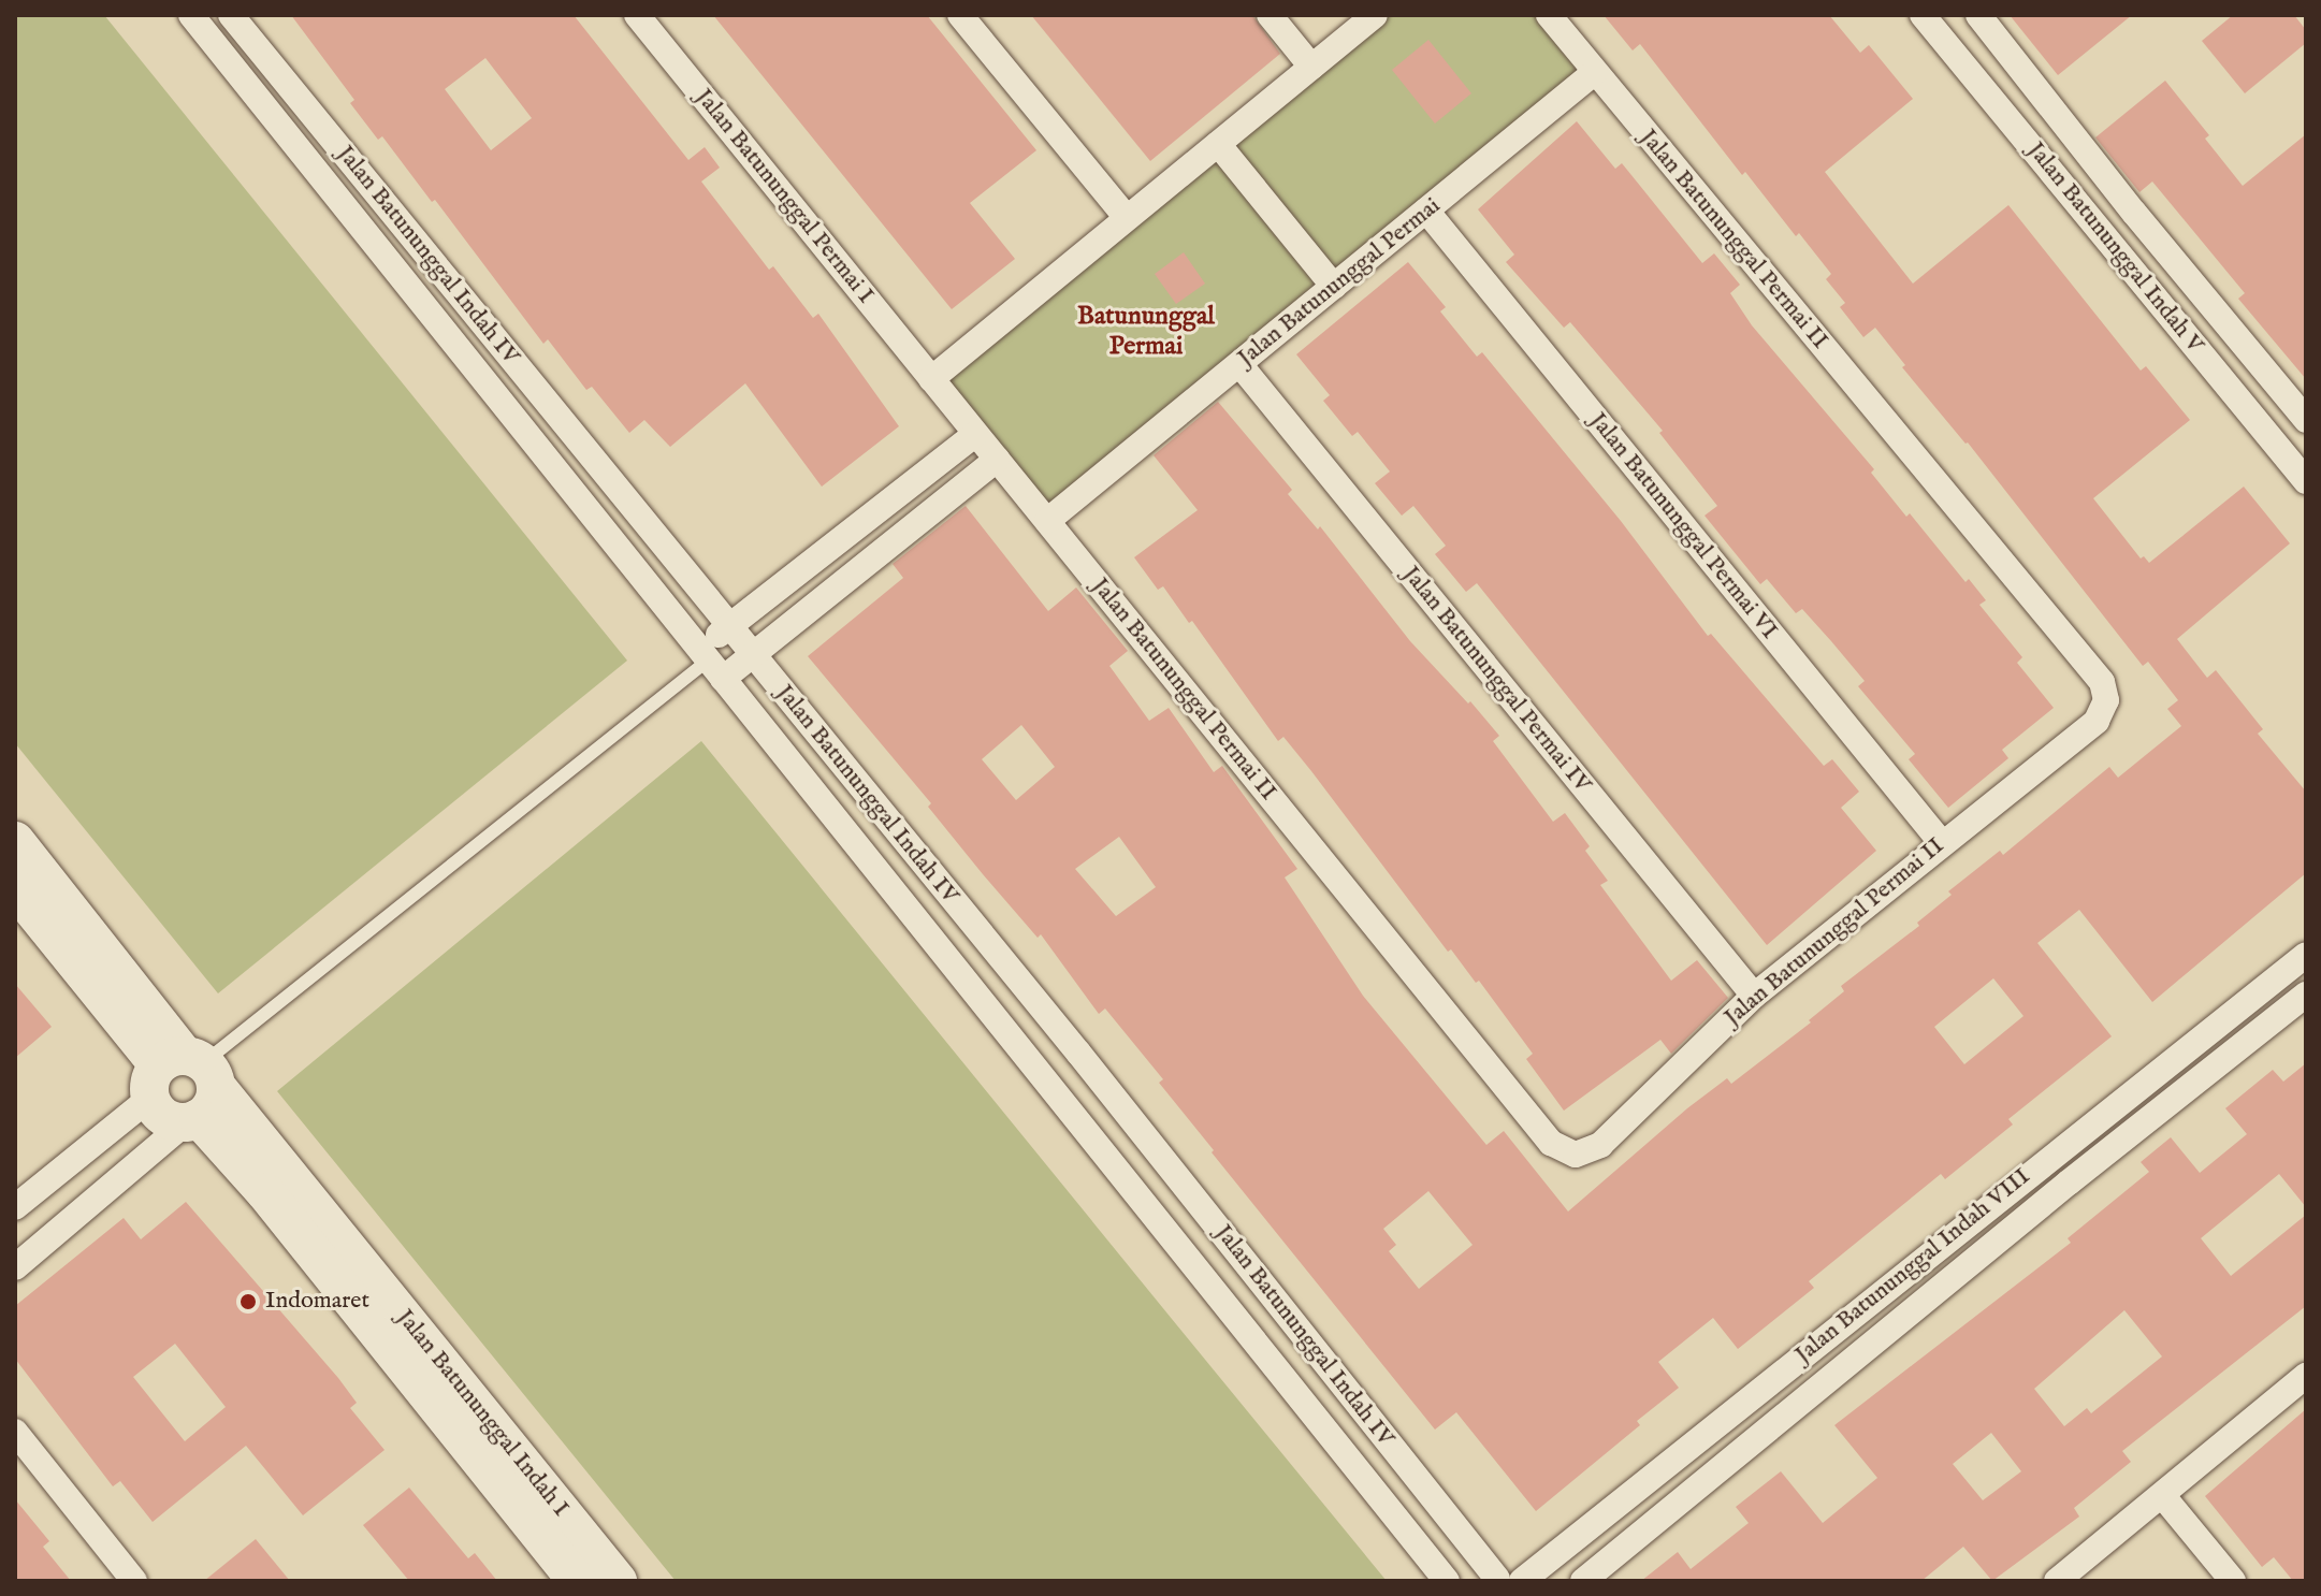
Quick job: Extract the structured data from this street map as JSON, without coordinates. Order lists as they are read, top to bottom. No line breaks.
{"streets":{"street":["Jalan Batununggal Permai I","Jalan Batununggal Permai II","Jalan Batununggal Indah V","Jalan Batununggal Indah IV","Jalan Batununggal Permai","Jalan Batununggal Permai VI","Jalan Batununggal Permai IV","Jalan Batununggal Indah VIII","Jalan Batununggal Indah I"]},"crossings":[["Jalan Batununggal Permai II","Jalan Batununggal Permai"],["Jalan Batununggal Permai II","Jalan Batununggal Permai VI"],["Jalan Batununggal Permai II","Jalan Batununggal Permai IV"],["Jalan Batununggal Indah IV","Jalan Batununggal Indah VIII"],["Jalan Batununggal Permai","Jalan Batununggal Permai VI"],["Jalan Batununggal Permai","Jalan Batununggal Permai IV"]],"districts":["Batununggal Permai"],"places":["Indomaret"]}
